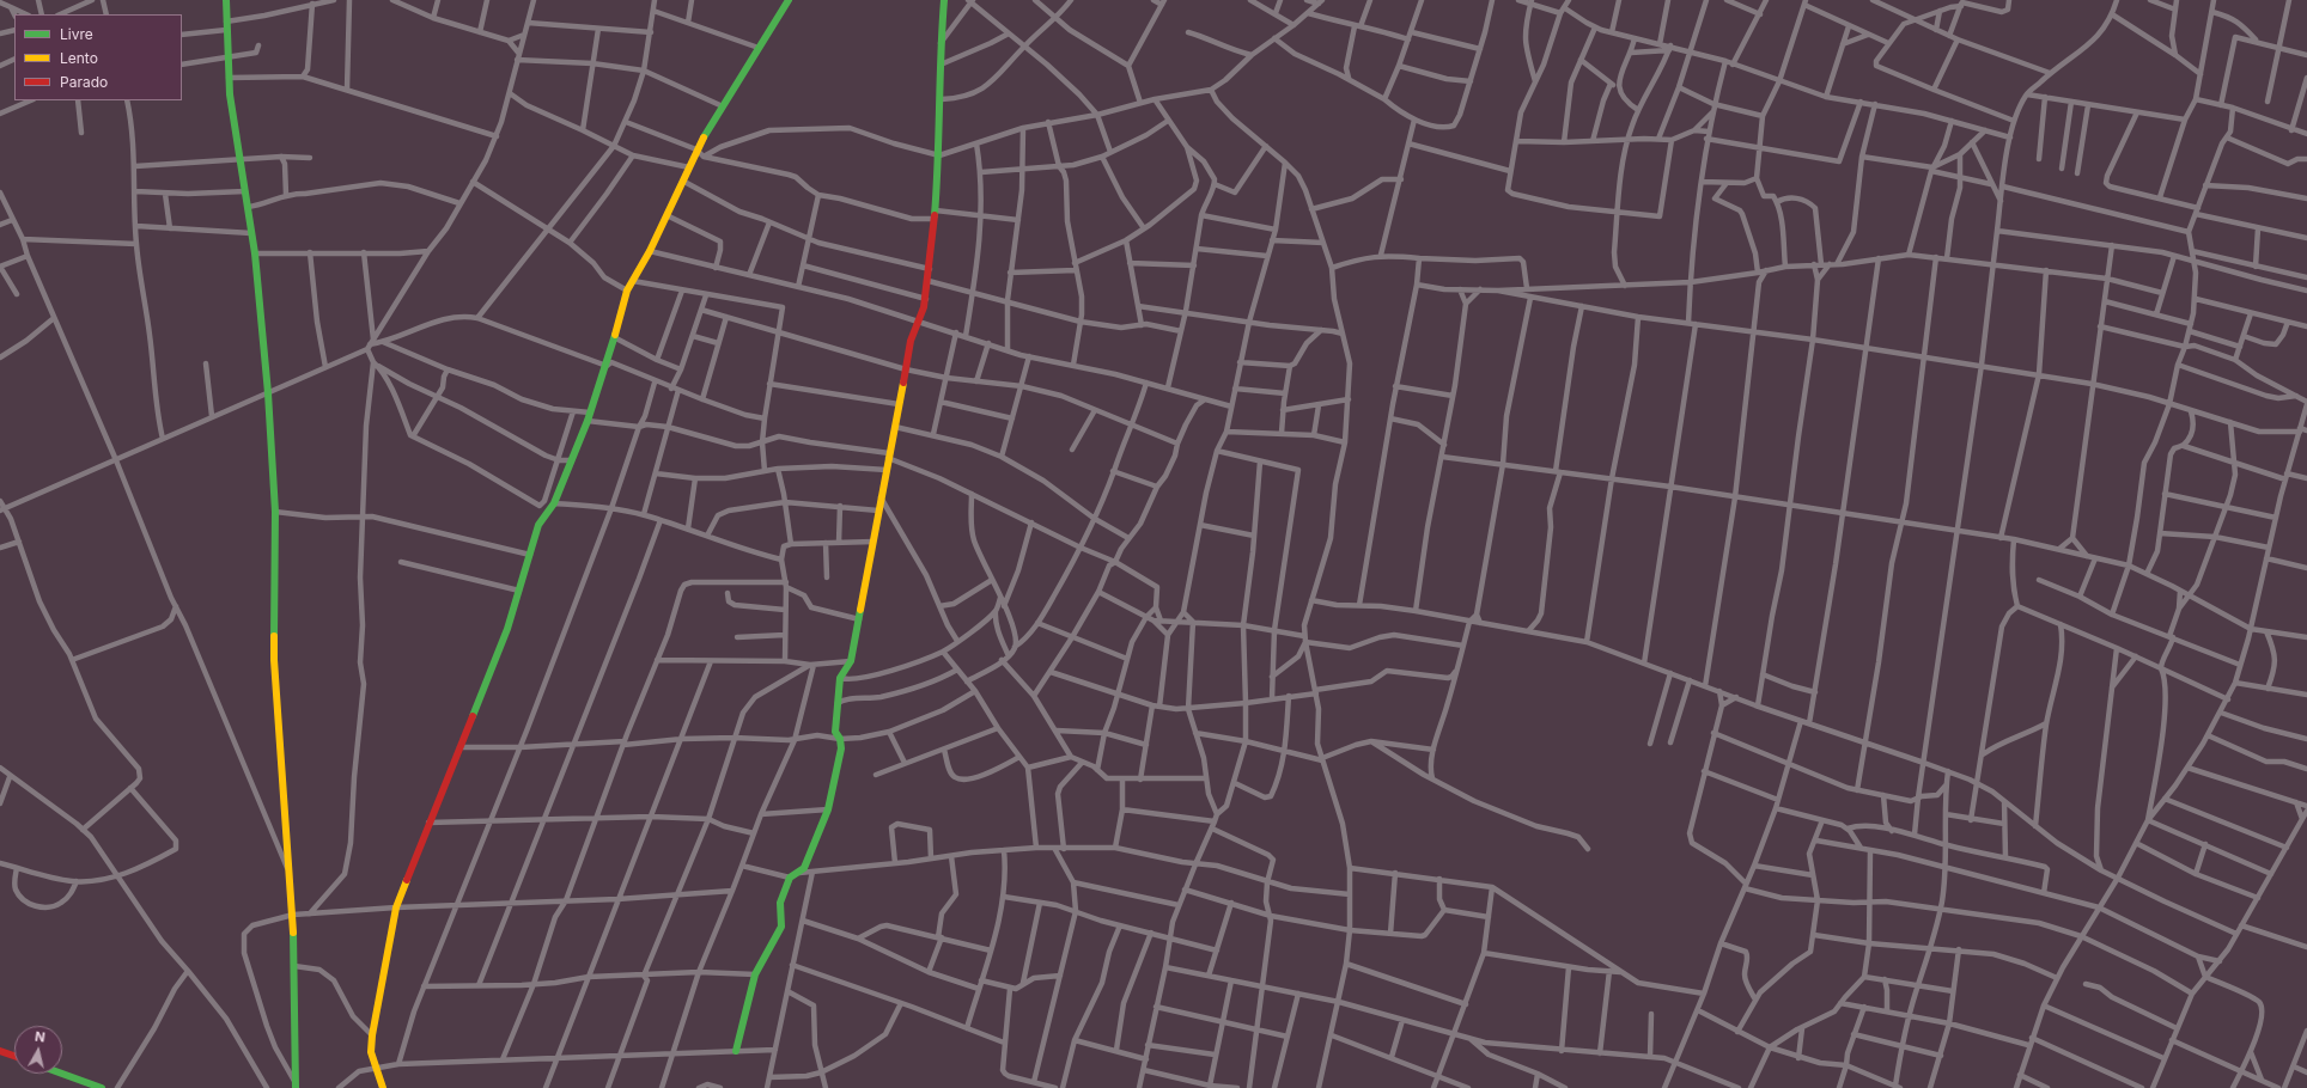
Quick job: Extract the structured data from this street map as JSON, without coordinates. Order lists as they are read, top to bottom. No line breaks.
{"legend":["Livre","Lento","Parado"],"north":"top"}
